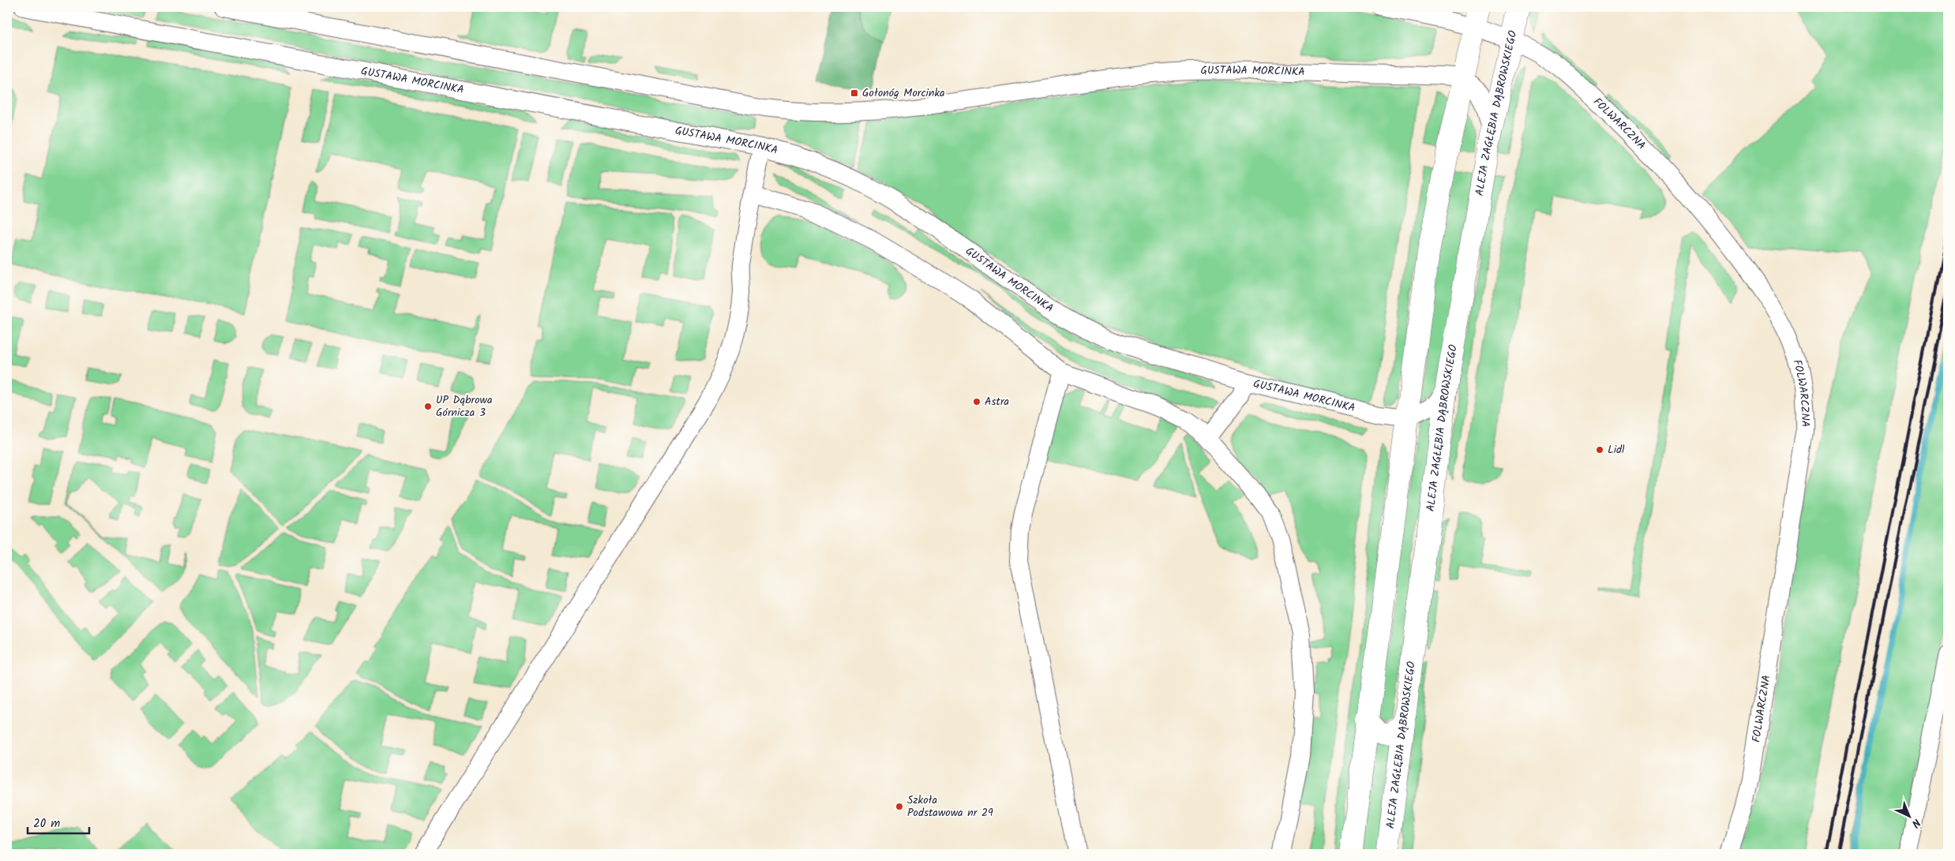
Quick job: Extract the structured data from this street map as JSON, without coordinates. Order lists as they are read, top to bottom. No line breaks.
{"streets":{"street":["GUSTAWA MORCINKA","ALEJA ZAGŁĘBIA DĄBROWSKIEGO","FOLWARCZNA"]},"crossings":[["ALEJA ZAGŁĘBIA DĄBROWSKIEGO","FOLWARCZNA"]],"places":{"transit":["Gołonóg Morcinka"],"other":["Astra","UP Dąbrowa Górnicza 3","Lidl","Szkoła Podstawowa nr 29"]},"scale_bar":"20 m","north":"bottom right"}
